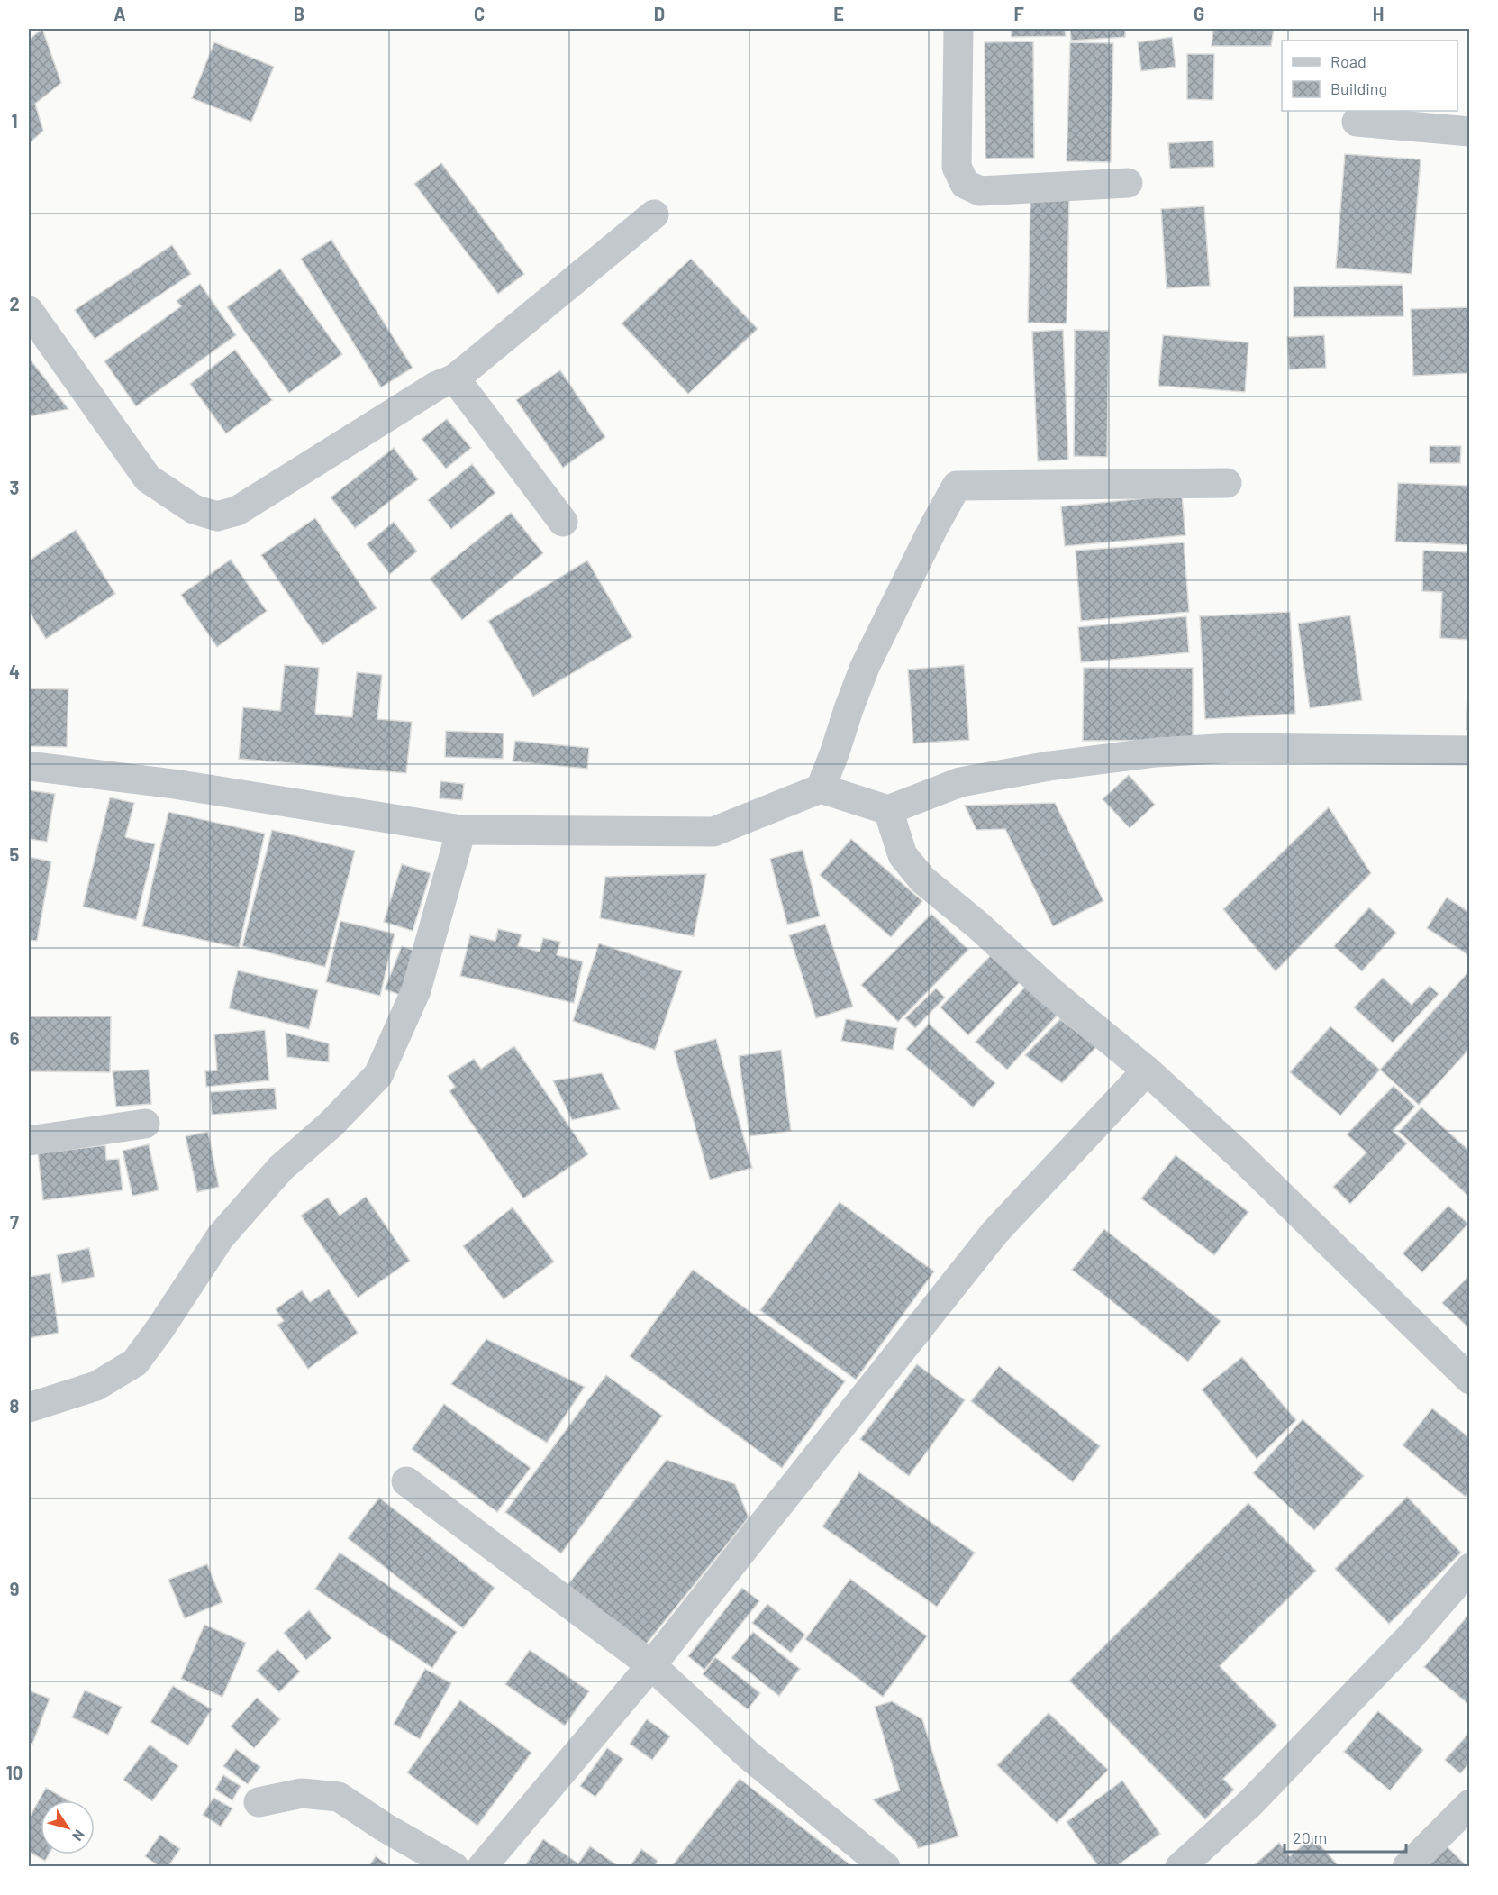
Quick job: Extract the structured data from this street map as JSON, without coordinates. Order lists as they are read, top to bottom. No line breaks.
{"legend":["Road","Building"],"scale_bar":"20 m","north":"bottom right","grid":{"columns":["A","B","C","D","E","F","G","H"],"rows":["1","2","3","4","5","6","7","8","9","10"]}}
